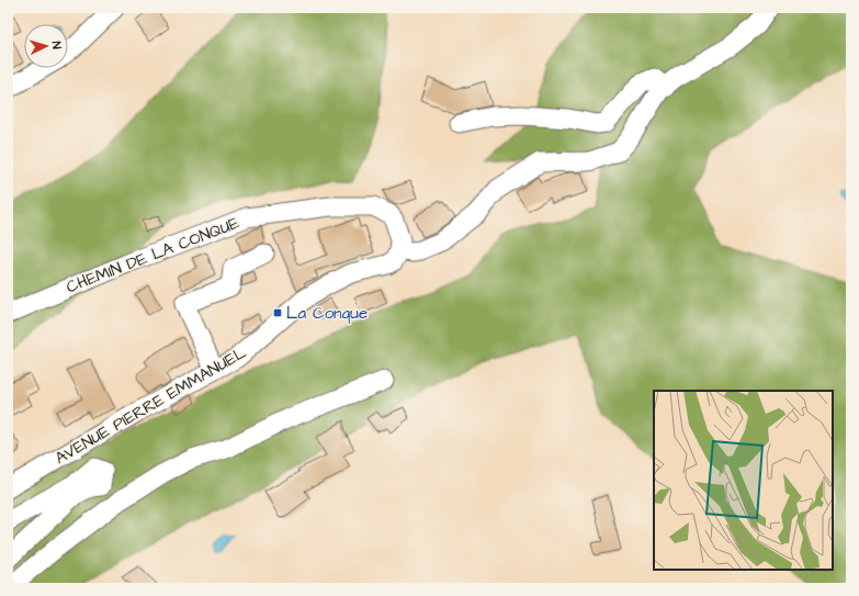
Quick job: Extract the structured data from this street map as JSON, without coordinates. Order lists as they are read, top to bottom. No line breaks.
{"streets":{"street":["CHEMIN DE LA CONQUE","AVENUE PIERRE EMMANUEL"]},"crossings":[["CHEMIN DE LA CONQUE","AVENUE PIERRE EMMANUEL"]],"places":{"transit":["La Conque"]},"north":"right"}
